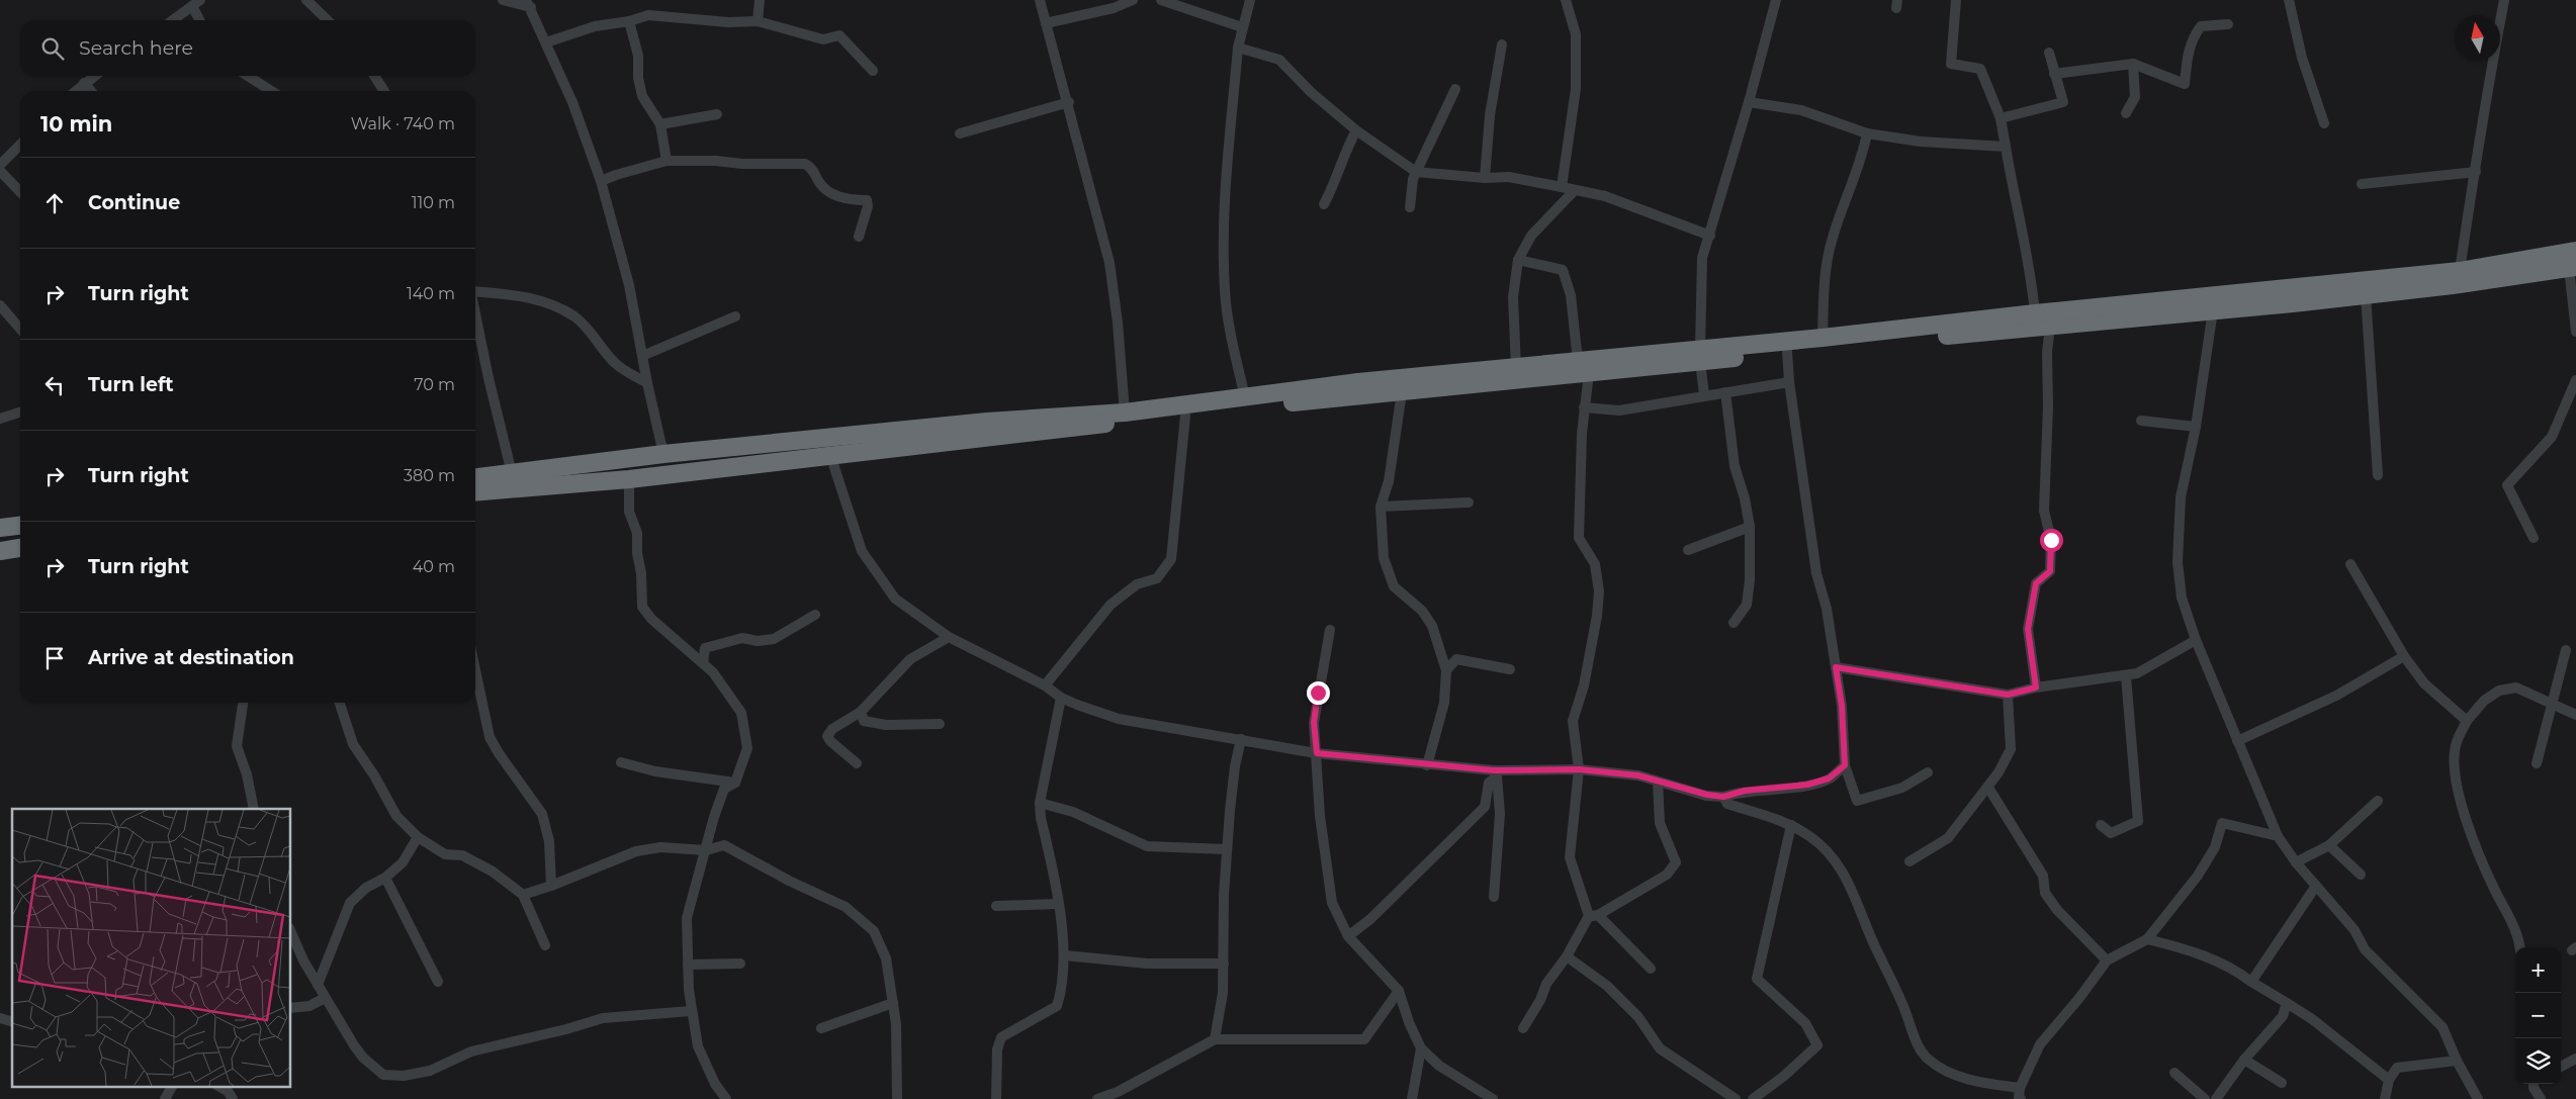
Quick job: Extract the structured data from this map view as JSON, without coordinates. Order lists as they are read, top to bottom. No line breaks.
{"north":"top","page":{"search":"Search here","heading":["10 min","Walk · 740 m"],"list":[["Continue","110 m"],["Turn right","140 m"],["Turn left","70 m"],["Turn right","380 m"],["Turn right","40 m"],"Arrive at destination"],"map_buttons":["+","−"]}}
